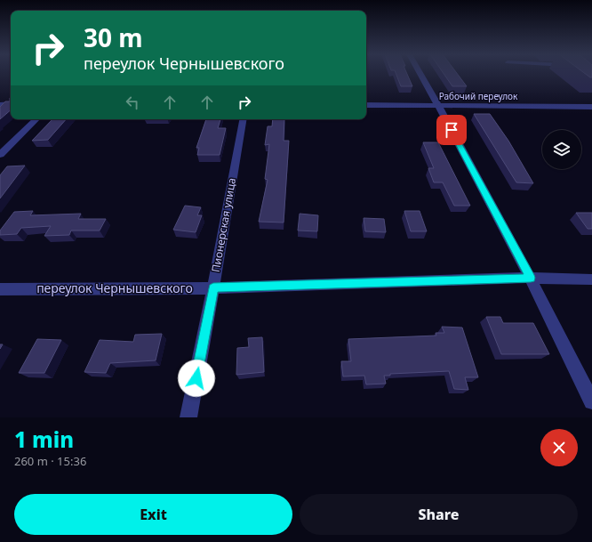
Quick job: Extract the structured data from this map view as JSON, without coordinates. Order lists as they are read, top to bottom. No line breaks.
{"streets":{"street":["Рабочий переулок","Пионерская улица","переулок Чернышевского"]},"crossings":[["Пионерская улица","переулок Чернышевского"]],"page":{"turn":["30 m","переулок Чернышевского"],"heading":["1 min","260 m · 15:36"],"buttons":["Exit","Share"]}}
